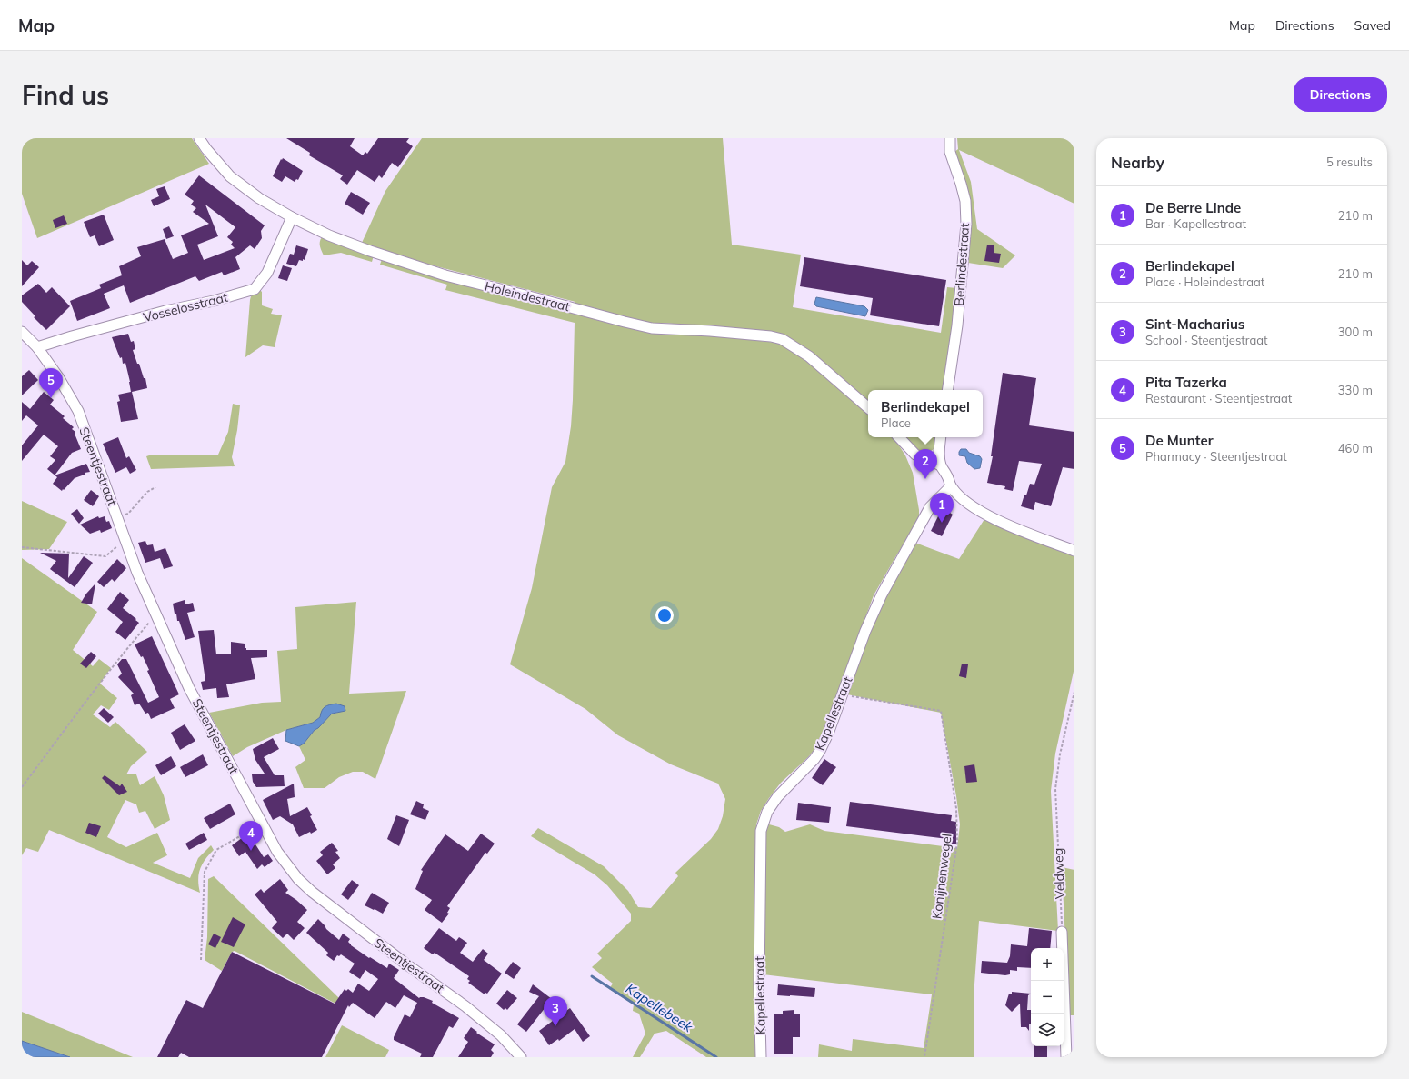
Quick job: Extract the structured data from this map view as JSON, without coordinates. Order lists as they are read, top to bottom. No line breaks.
{"streets":{"street":["Berlindestraat","Holeindestraat","Vosselosstraat","Steentjestraat","Kapellestraat"],"path":["Veldweg","Konijnenwegel"]},"crossings":[["Holeindestraat","Vosselosstraat"],["Vosselosstraat","Steentjestraat"],["Kapellestraat","Konijnenwegel"]],"water":["Kapellebeek"],"page":{"header":"Map","nav":["Map","Directions","Saved"],"buttons":"Directions","title":"Find us","heading":["Nearby","5 results"],"list":[{"mark":"1","name":"De Berre Linde","note":"Bar · Kapellestraat","value":"210 m"},{"mark":"2","name":"Berlindekapel","note":"Place · Holeindestraat","value":"210 m"},{"mark":"3","name":"Sint-Macharius","note":"School · Steentjestraat","value":"300 m"},{"mark":"4","name":"Pita Tazerka","note":"Restaurant · Steentjestraat","value":"330 m"},{"mark":"5","name":"De Munter","note":"Pharmacy · Steentjestraat","value":"460 m"}],"pins":["5","2","1","4","3"],"popup":["Berlindekapel","Place"],"map_buttons":["+","−"]}}
